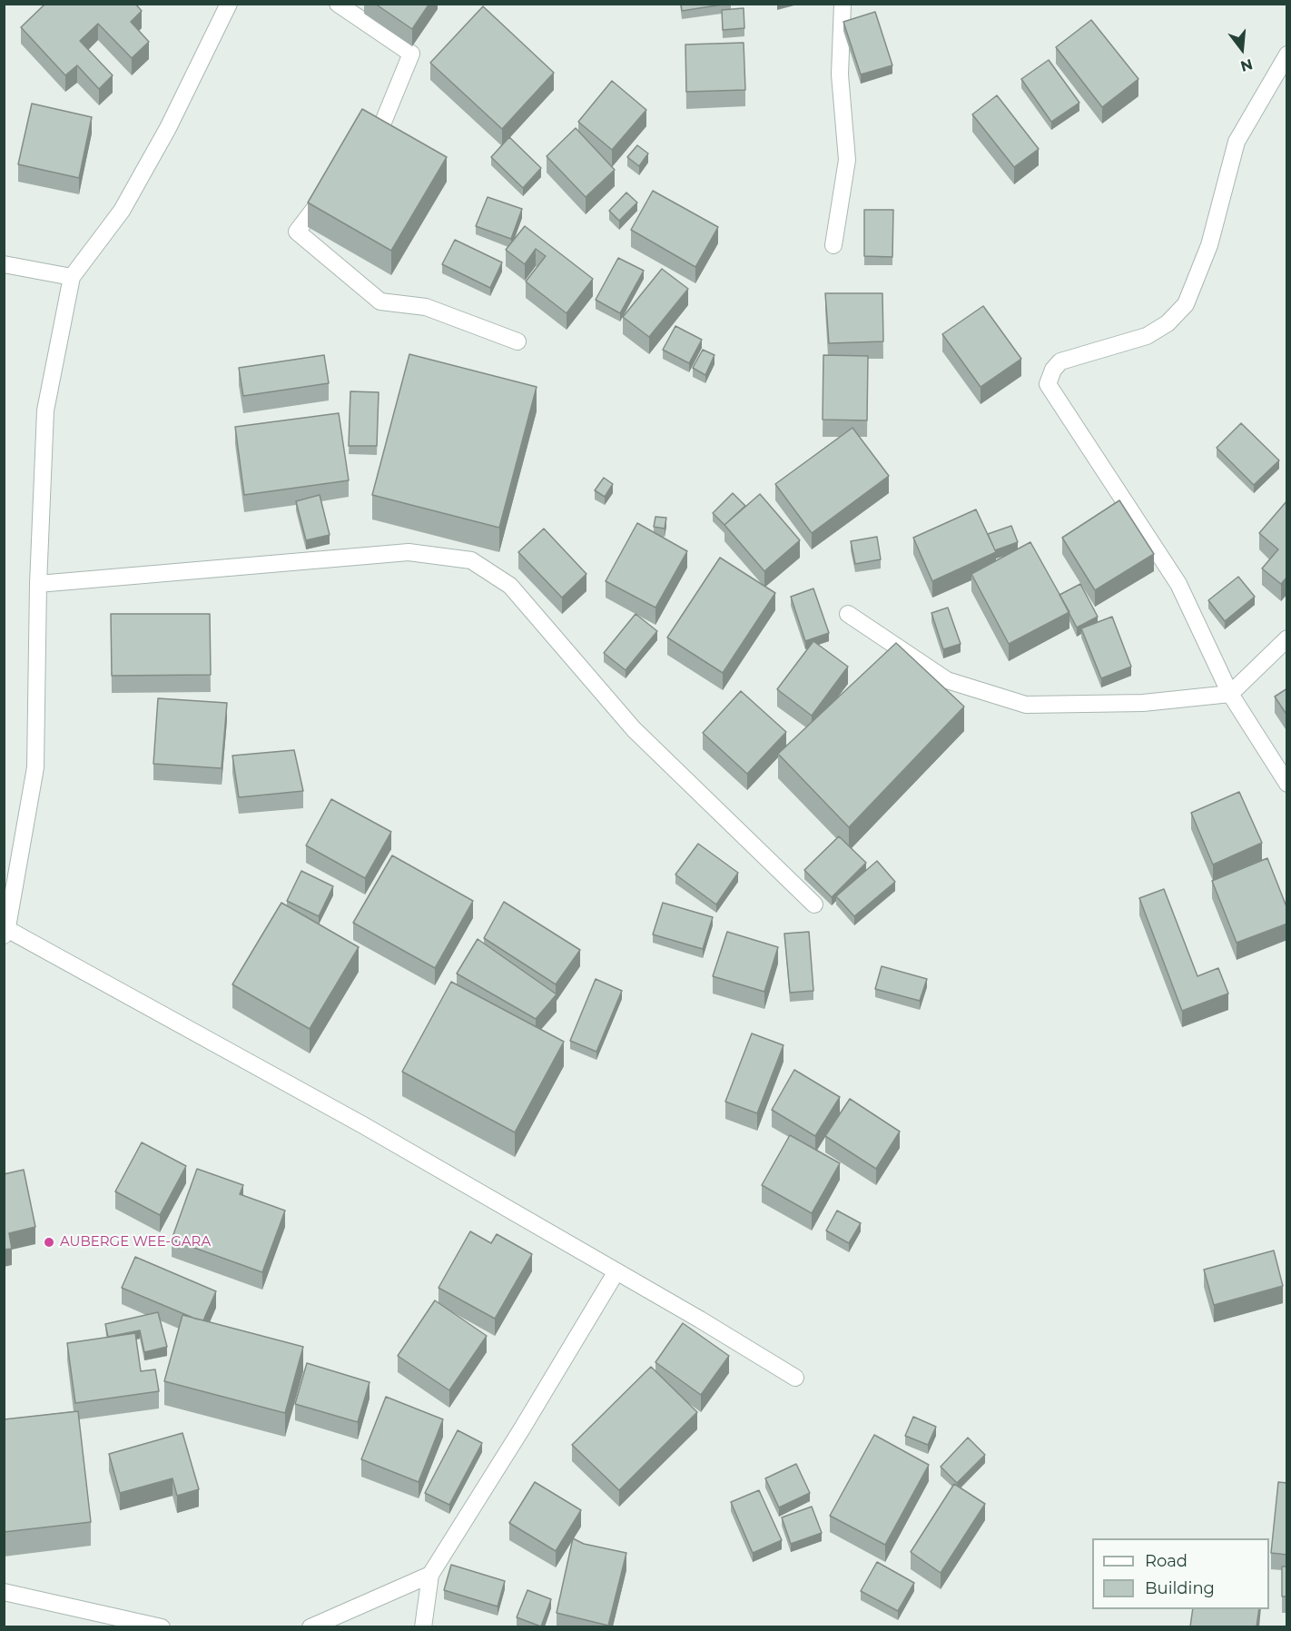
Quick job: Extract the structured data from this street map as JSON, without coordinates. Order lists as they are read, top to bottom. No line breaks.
{"places":["AUBERGE WEE-GARA"],"legend":["Road","Building"],"north":"bottom"}
